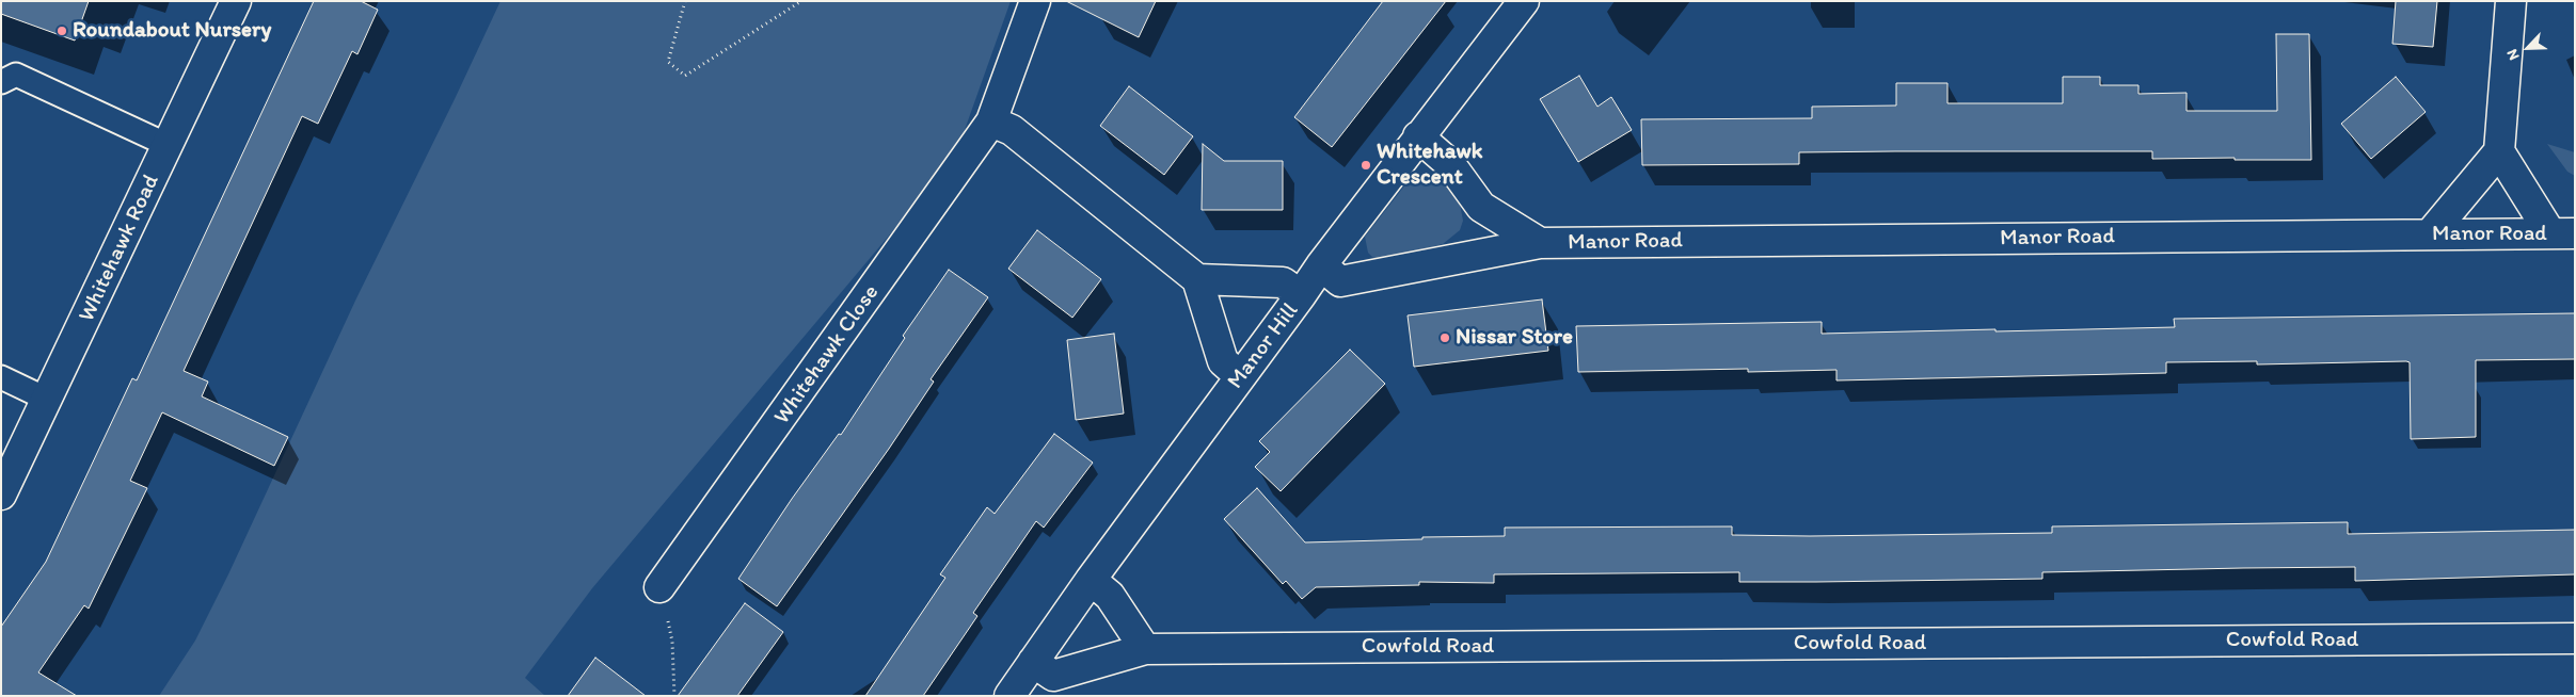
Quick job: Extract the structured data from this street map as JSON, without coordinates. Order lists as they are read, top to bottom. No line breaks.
{"streets":{"street":["Manor Road","Whitehawk Road","Manor Hill","Whitehawk Close","Cowfold Road"]},"crossings":[["Manor Road","Manor Hill"],["Manor Hill","Cowfold Road"]],"places":["Roundabout Nursery","Whitehawk Crescent","Nissar Store"],"north":"bottom left"}
